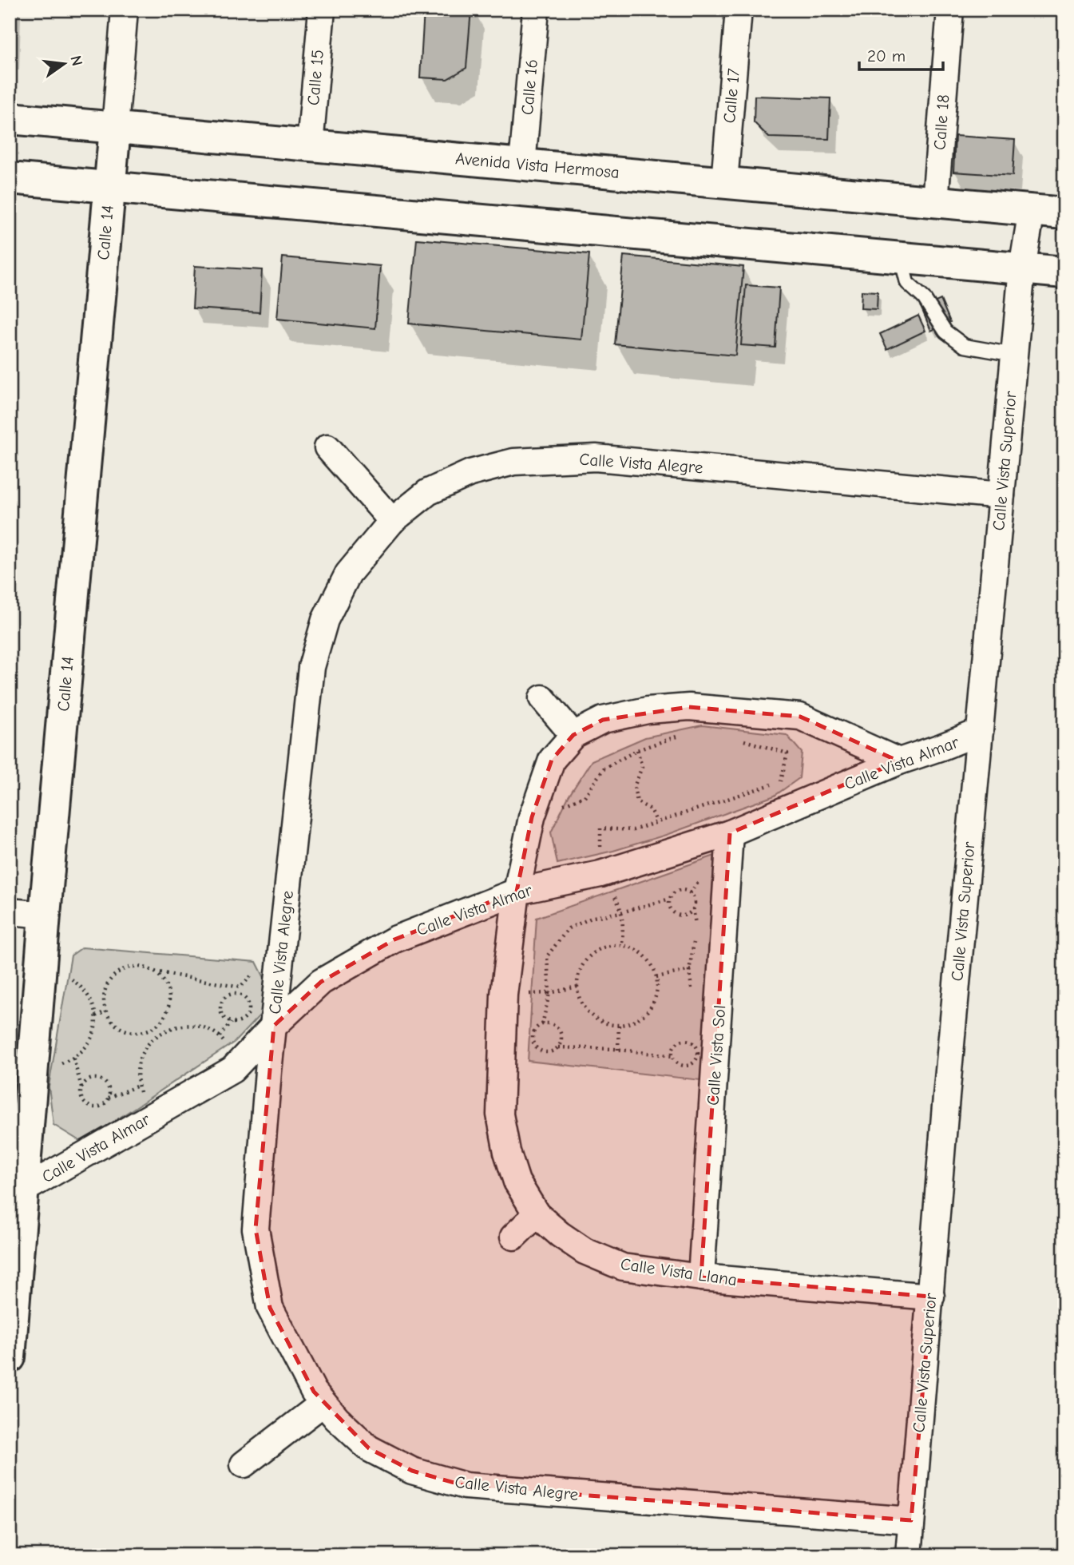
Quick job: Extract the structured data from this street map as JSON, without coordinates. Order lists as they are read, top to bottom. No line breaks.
{"streets":{"street":["Calle 15","Calle 16","Calle 17","Calle 18","Avenida Vista Hermosa","Calle 14","Calle Vista Superior","Calle Vista Alegre","Calle Vista Almar","Calle Vista Sol","Calle Vista Llana"]},"crossings":[["Calle 15","Avenida Vista Hermosa"],["Calle 16","Avenida Vista Hermosa"],["Calle 17","Avenida Vista Hermosa"],["Calle 18","Avenida Vista Hermosa"],["Avenida Vista Hermosa","Calle 14"],["Avenida Vista Hermosa","Calle Vista Superior"],["Calle 14","Calle Vista Almar"],["Calle Vista Superior","Calle Vista Alegre"],["Calle Vista Superior","Calle Vista Almar"],["Calle Vista Superior","Calle Vista Llana"],["Calle Vista Alegre","Calle Vista Almar"],["Calle Vista Almar","Calle Vista Sol"],["Calle Vista Almar","Calle Vista Llana"],["Calle Vista Sol","Calle Vista Llana"]],"scale_bar":"20 m","north":"right"}
